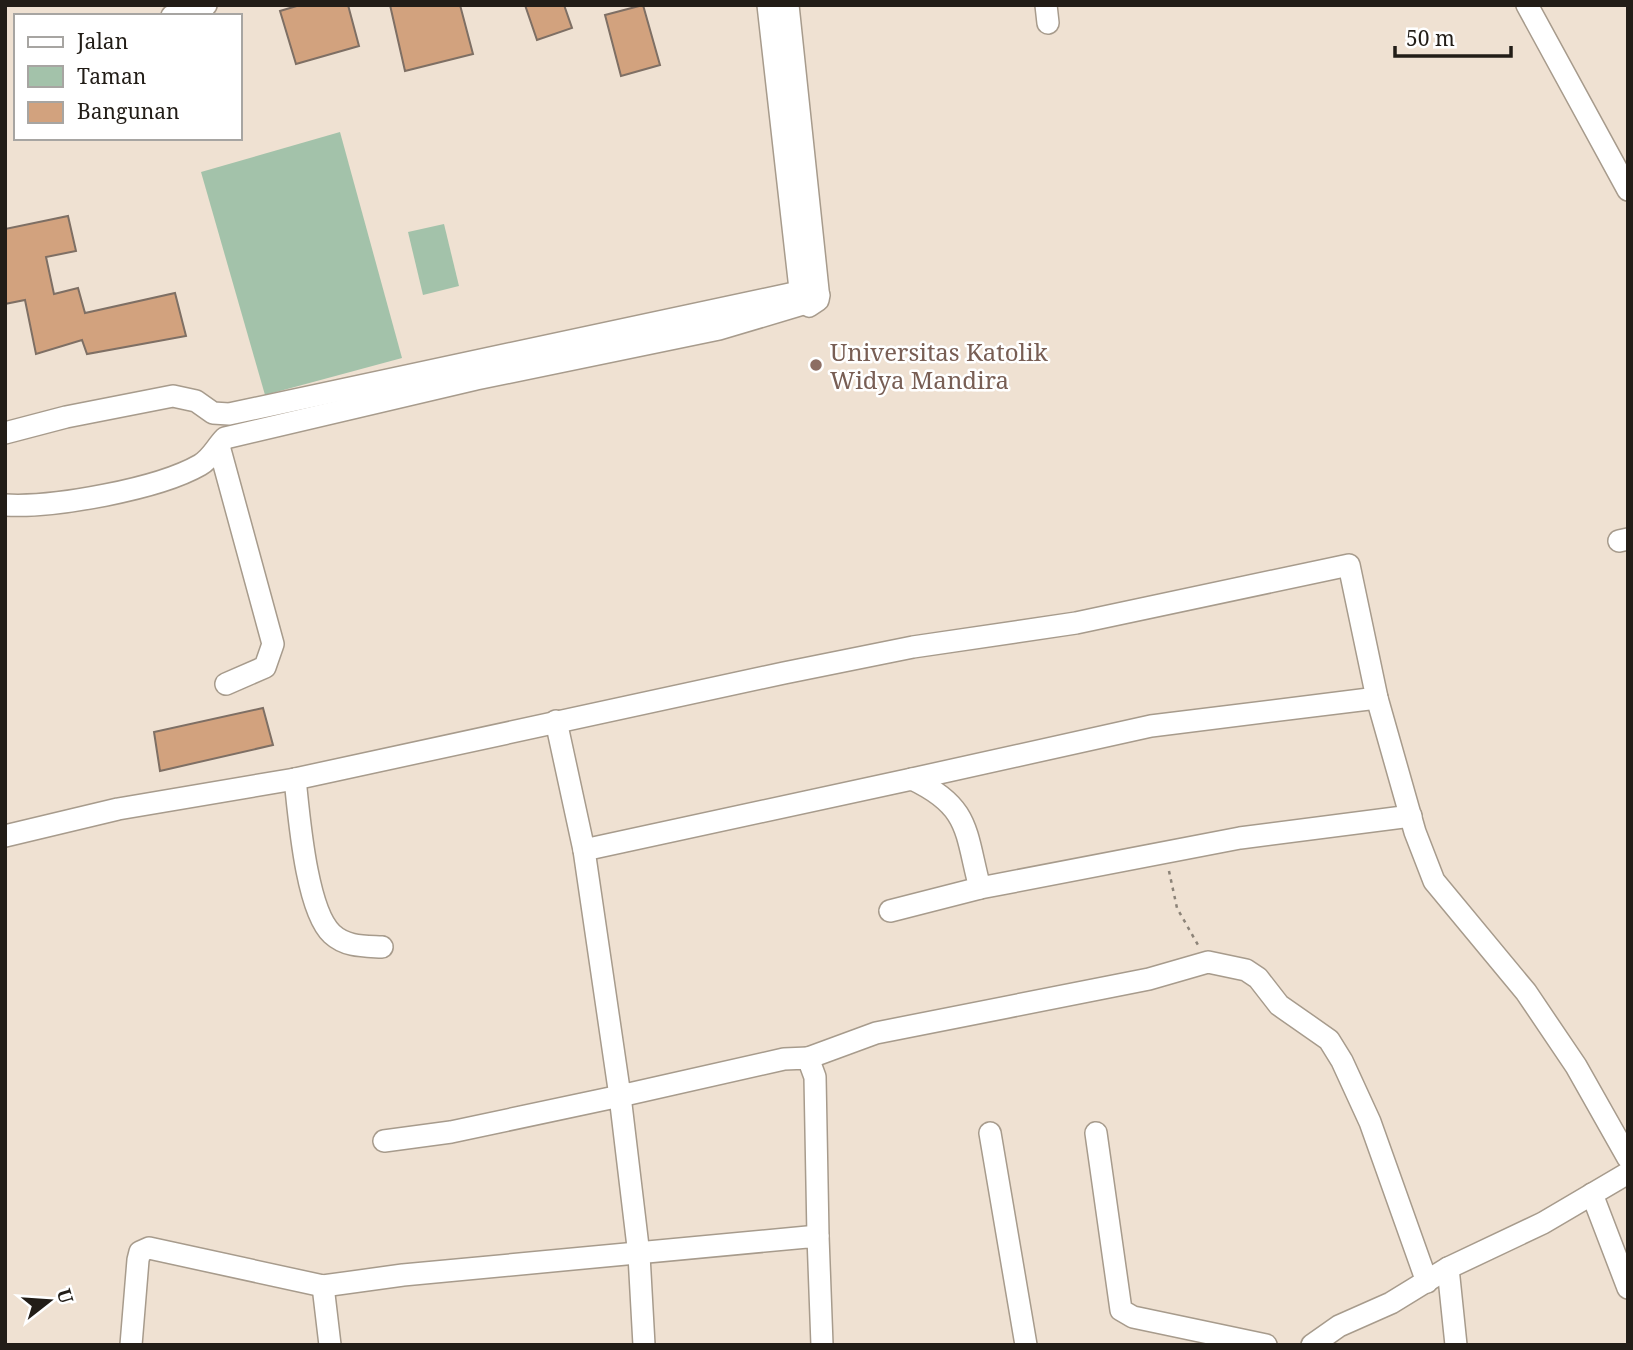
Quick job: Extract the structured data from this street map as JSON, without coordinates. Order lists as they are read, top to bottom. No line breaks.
{"places":["Universitas Katolik Widya Mandira"],"legend":["Jalan","Taman","Bangunan"],"scale_bar":"50 m","north":"right"}
